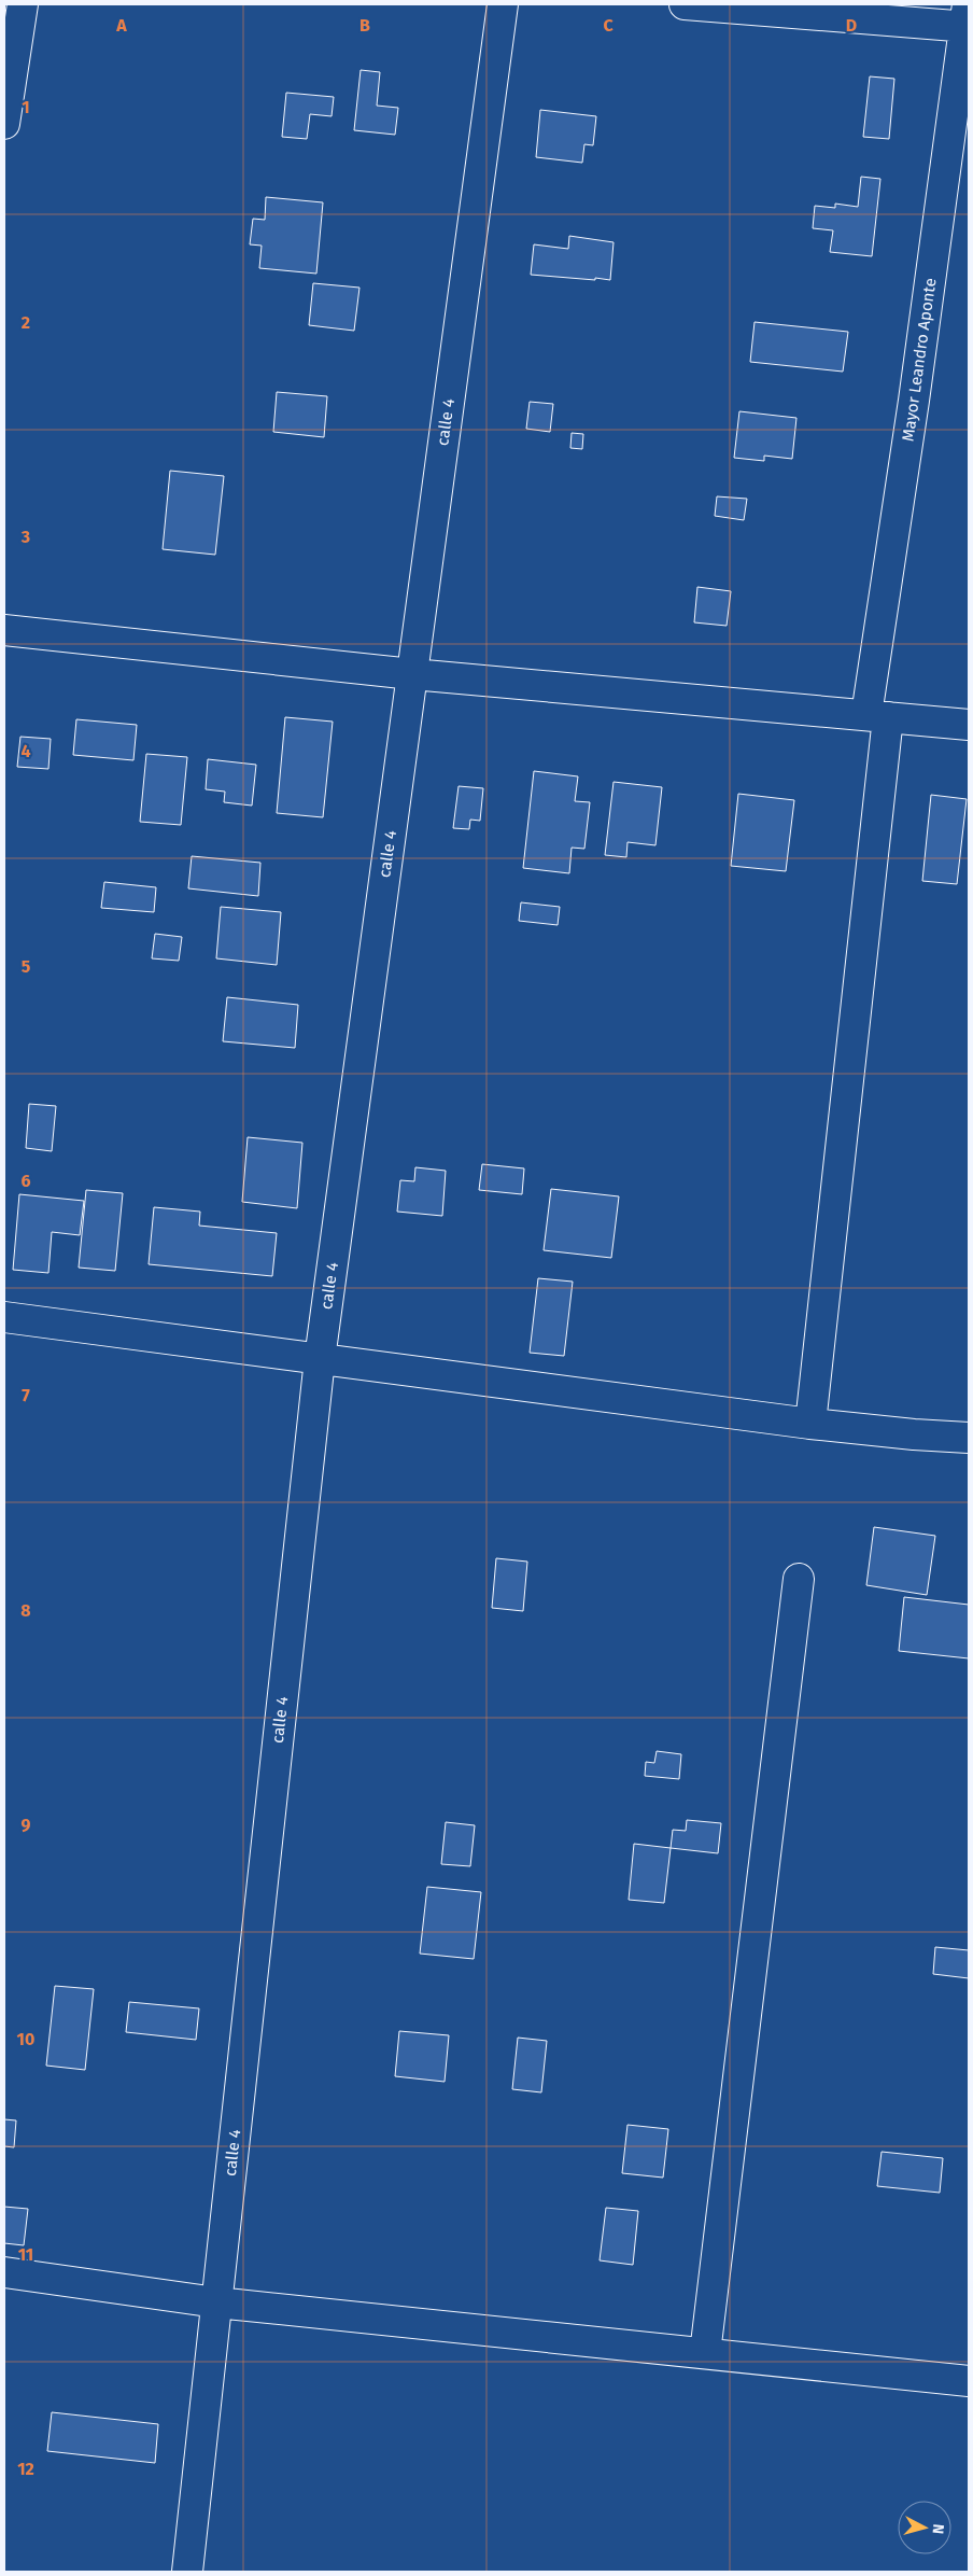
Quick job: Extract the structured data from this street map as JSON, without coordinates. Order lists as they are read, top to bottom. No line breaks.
{"streets":{"street":["Mayor Leandro Aponte","calle 4"]},"north":"right","grid":{"columns":["A","B","C","D"],"rows":["1","2","3","4","5","6","7","8","9","10","11","12"]}}
